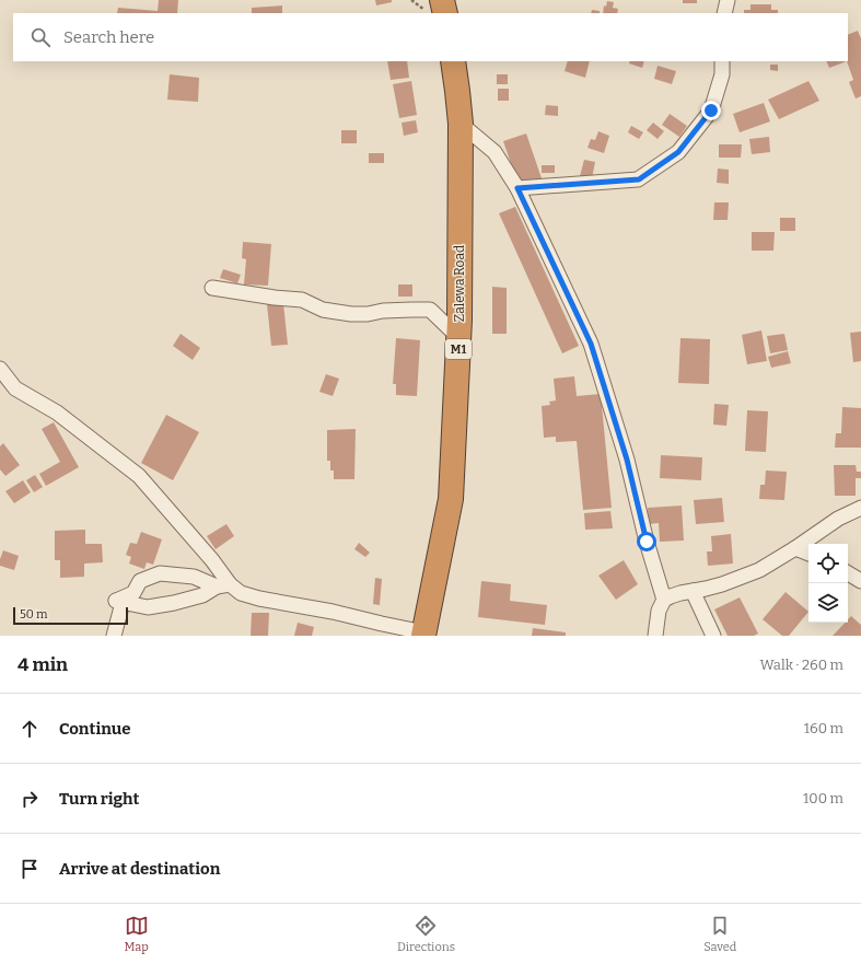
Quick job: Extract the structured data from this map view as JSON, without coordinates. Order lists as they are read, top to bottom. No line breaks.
{"streets":{"highway":["Zalewa Road","M1"]},"scale_bar":"50 m","page":{"search":"Search here","scale":"50 m","heading":["4 min","Walk · 260 m"],"list":[["Continue","160 m"],["Turn right","100 m"],"Arrive at destination"],"nav":["Map","Directions","Saved"]}}
